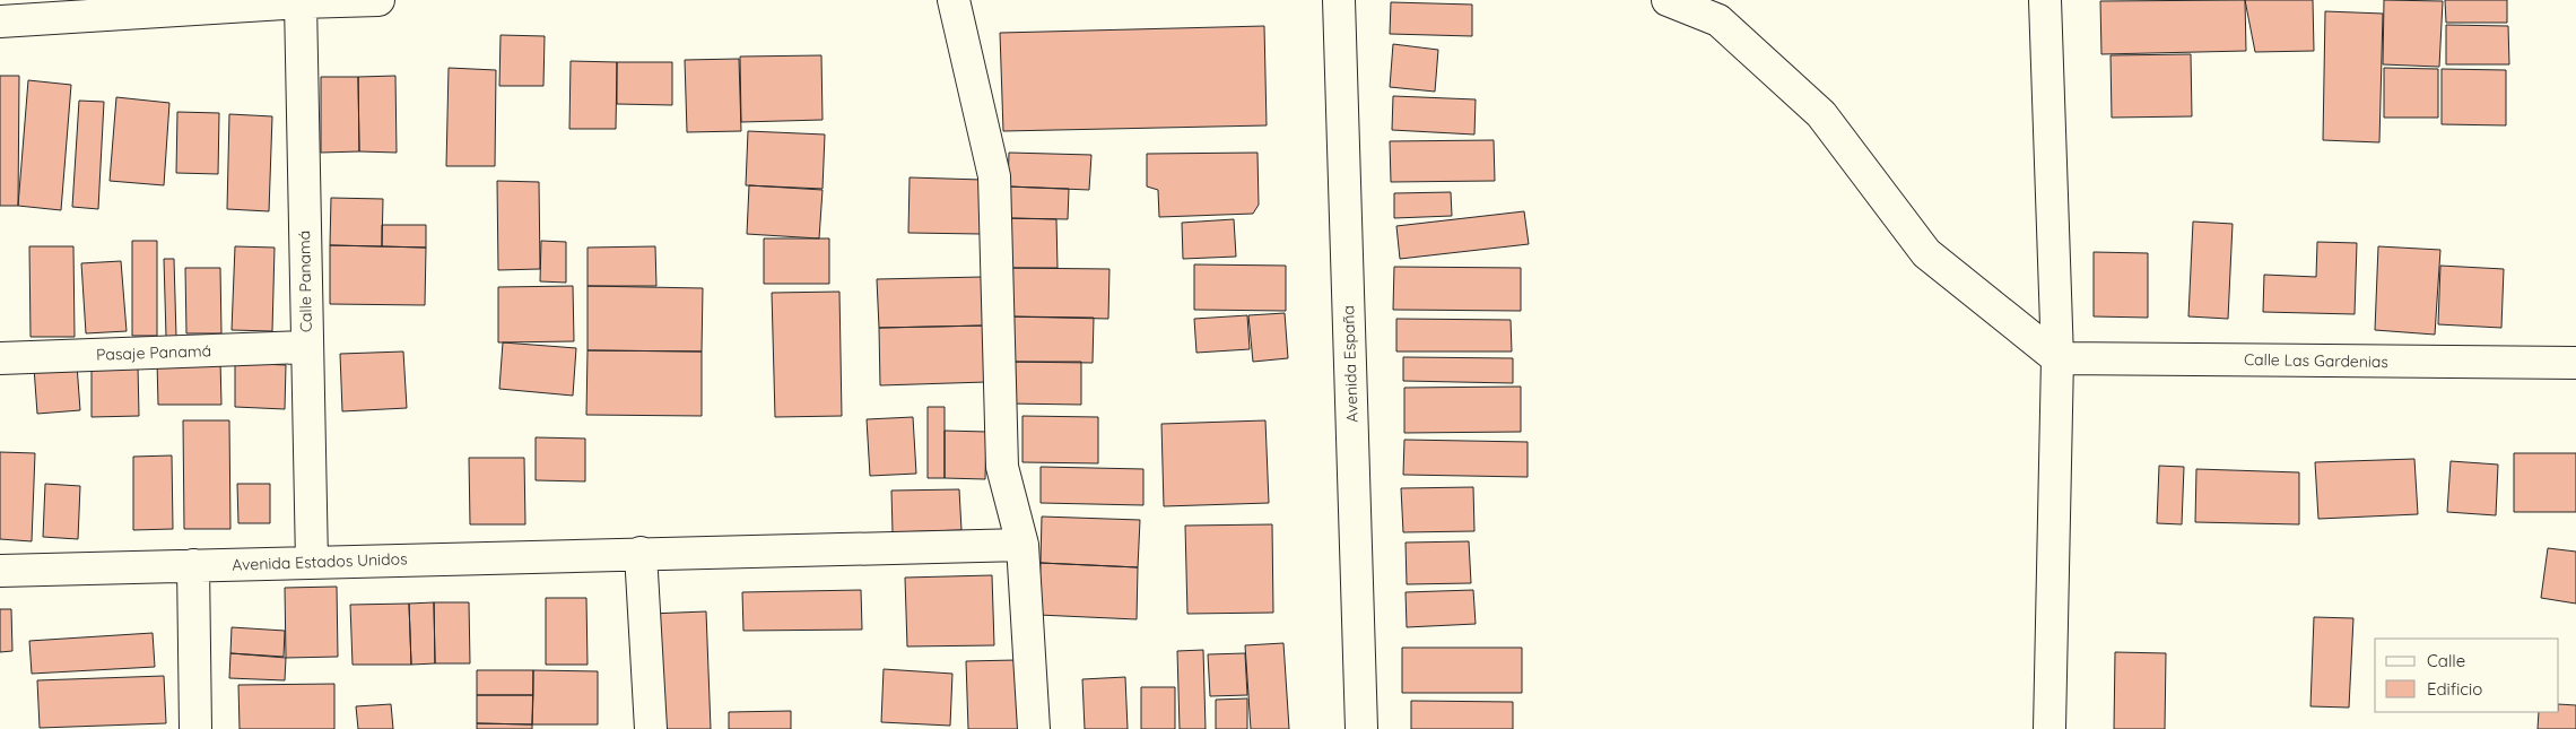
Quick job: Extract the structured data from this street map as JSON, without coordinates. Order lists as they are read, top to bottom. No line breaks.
{"streets":{"street":["Calle Panamá","Pasaje Panamá","Calle Las Gardenias","Avenida España","Avenida Estados Unidos"]},"crossings":[["Calle Panamá","Pasaje Panamá"],["Calle Panamá","Avenida Estados Unidos"]],"legend":["Calle","Edificio"]}
